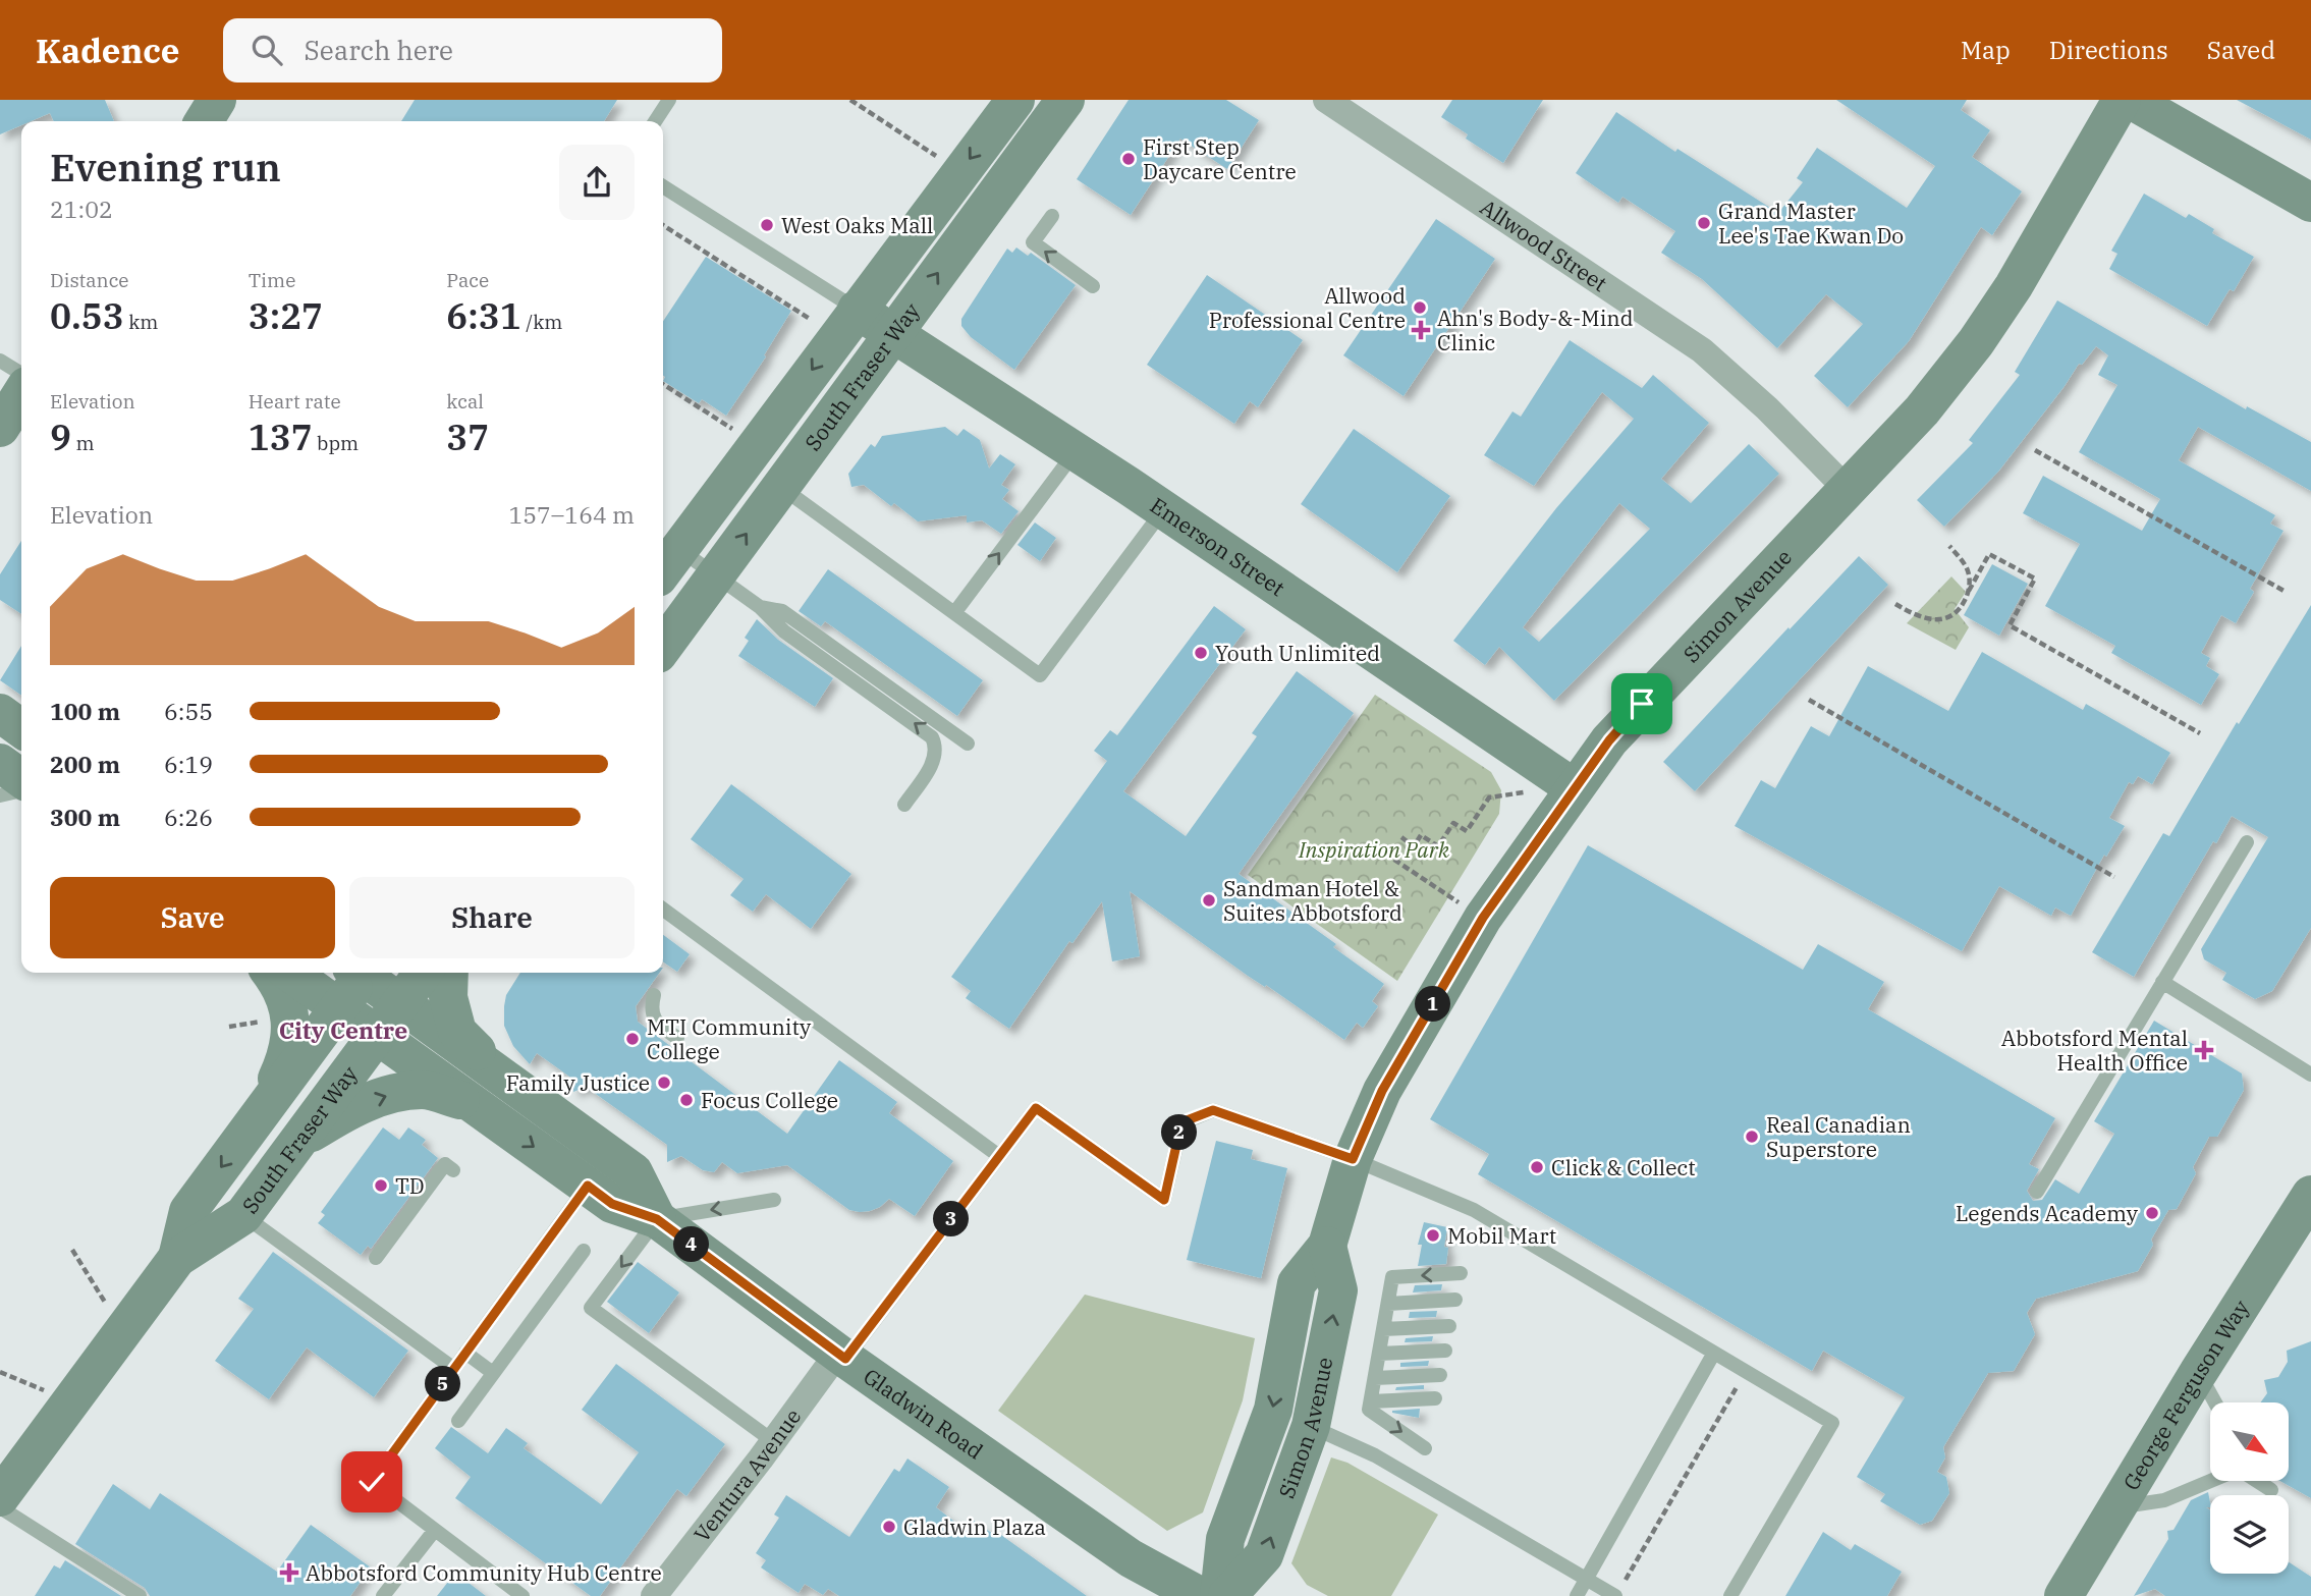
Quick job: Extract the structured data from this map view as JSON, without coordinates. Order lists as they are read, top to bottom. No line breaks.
{"streets":{"main road":["South Fraser Way","Emerson Street","Simon Avenue","George Ferguson Way","Gladwin Road"],"street":["Allwood Street","Ventura Avenue"]},"crossings":[["Allwood Street","Simon Avenue"],["South Fraser Way","Emerson Street"],["South Fraser Way","Gladwin Road"],["Emerson Street","Simon Avenue"],["Gladwin Road","Ventura Avenue"]],"districts":["City Centre"],"parks":["Inspiration Park"],"places":{"other":["First Step Daycare Centre","Grand Master Lee's Tae Kwan Do","West Oaks Mall","Allwood Professional Centre","Youth Unlimited","Sandman Hotel & Suites Abbotsford","MTI Community College","Family Justice","Focus College","Real Canadian Superstore","Click & Collect","TD","Legends Academy","Mobil Mart","Gladwin Plaza"],"health":["Ahn's Body-&-Mind Clinic","Abbotsford Mental Health Office","Abbotsford Community Hub Centre"]},"north":"bottom right","page":{"header":"Kadence","search":"Search here","nav":["Map","Directions","Saved"],"heading":["Evening run","21:02"],"stats":[["Distance","0.53 km"],["Time","3:27"],["Pace","6:31 /km"],["Elevation","9 m"],["Heart rate","137 bpm"],["kcal","37"]],"chart":["Elevation","157–164 m"],"list":[{"name":"100 m","note":"6:55"},{"name":"200 m","note":"6:19"},{"name":"300 m","note":"6:26"}],"buttons":["Save","Share"],"pins":["1","2","3","4","5"]}}
